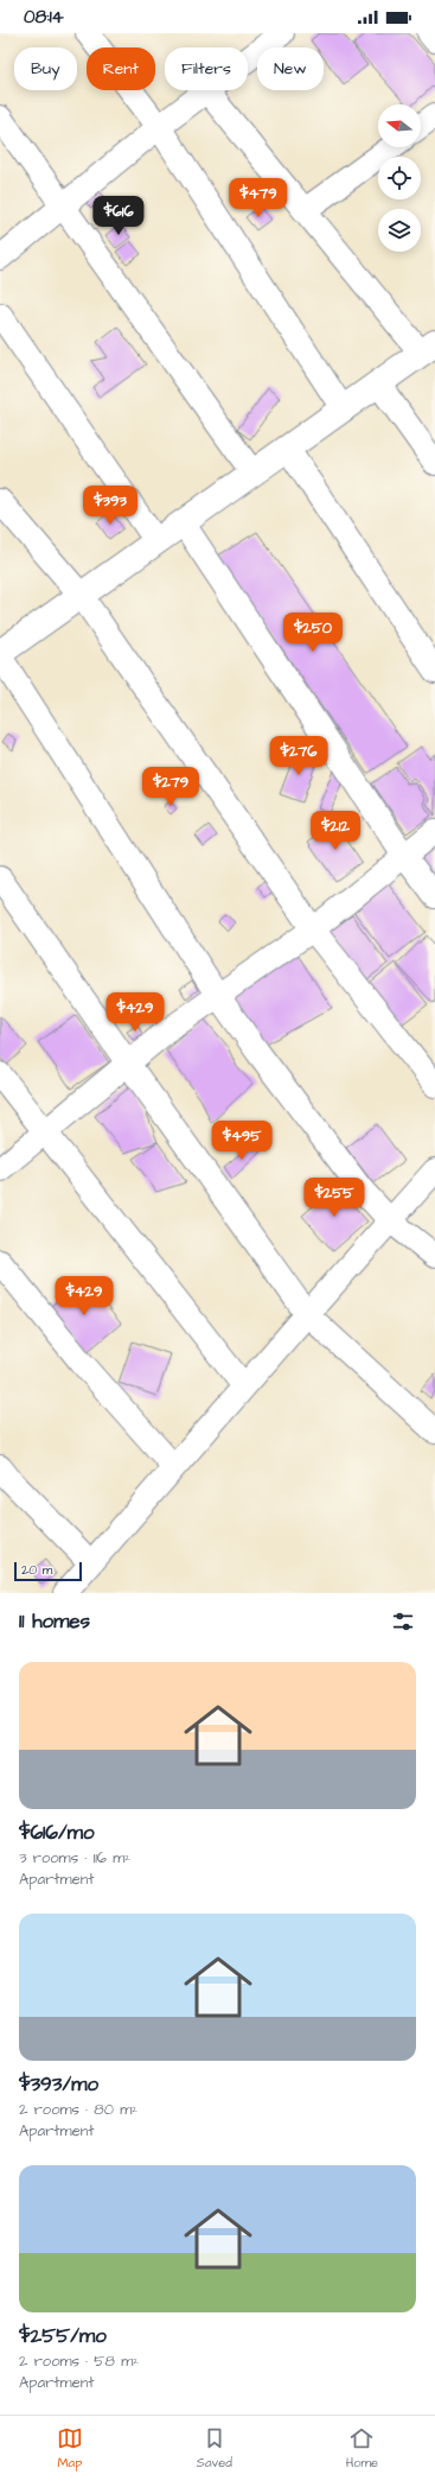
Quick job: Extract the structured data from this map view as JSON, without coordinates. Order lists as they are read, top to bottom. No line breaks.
{"scale_bar":"20 m","north":"left","page":{"status":"08:14","chip":["Buy","Rent","Filters","New"],"price":["$479","$616","$393","$250","$276","$279","$212","$429","$495","$255","$429"],"scale":"20 m","heading":"11 homes","list":[{"name":"$616/mo","note":"3 rooms · 116 m² · Apartment"},{"name":"$393/mo","note":"2 rooms · 80 m² · Apartment"},{"name":"$255/mo","note":"2 rooms · 58 m² · Apartment"}],"tabs":["Map","Saved","Home"]}}
